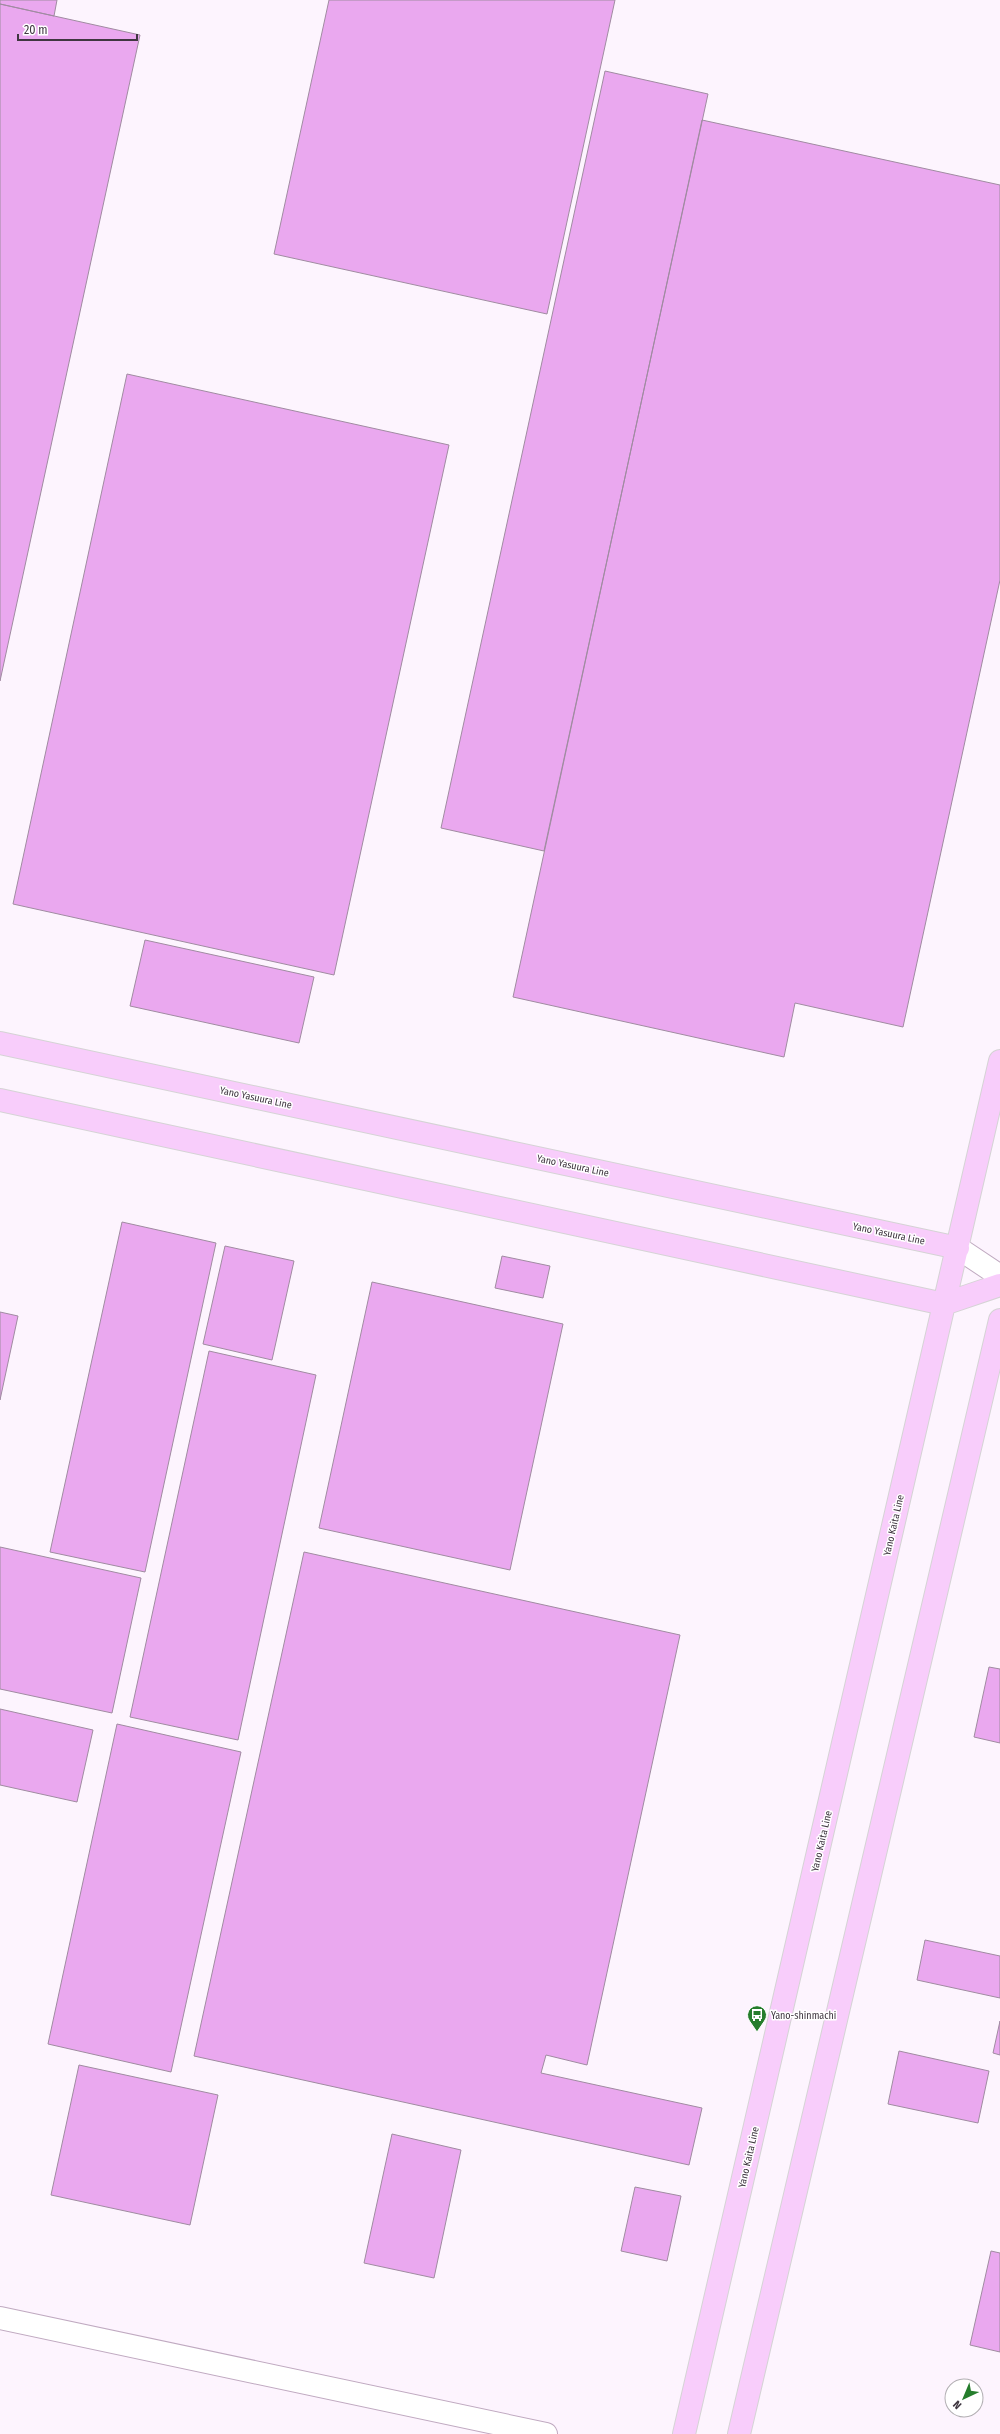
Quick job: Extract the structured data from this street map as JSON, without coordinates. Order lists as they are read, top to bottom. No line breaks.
{"streets":{"main road":["Yano Yasuura Line","Yano Kaita Line"]},"crossings":[["Yano Yasuura Line","Yano Kaita Line"]],"places":{"bus stop":["Yano-shinmachi"]},"scale_bar":"20 m","north":"bottom left"}
